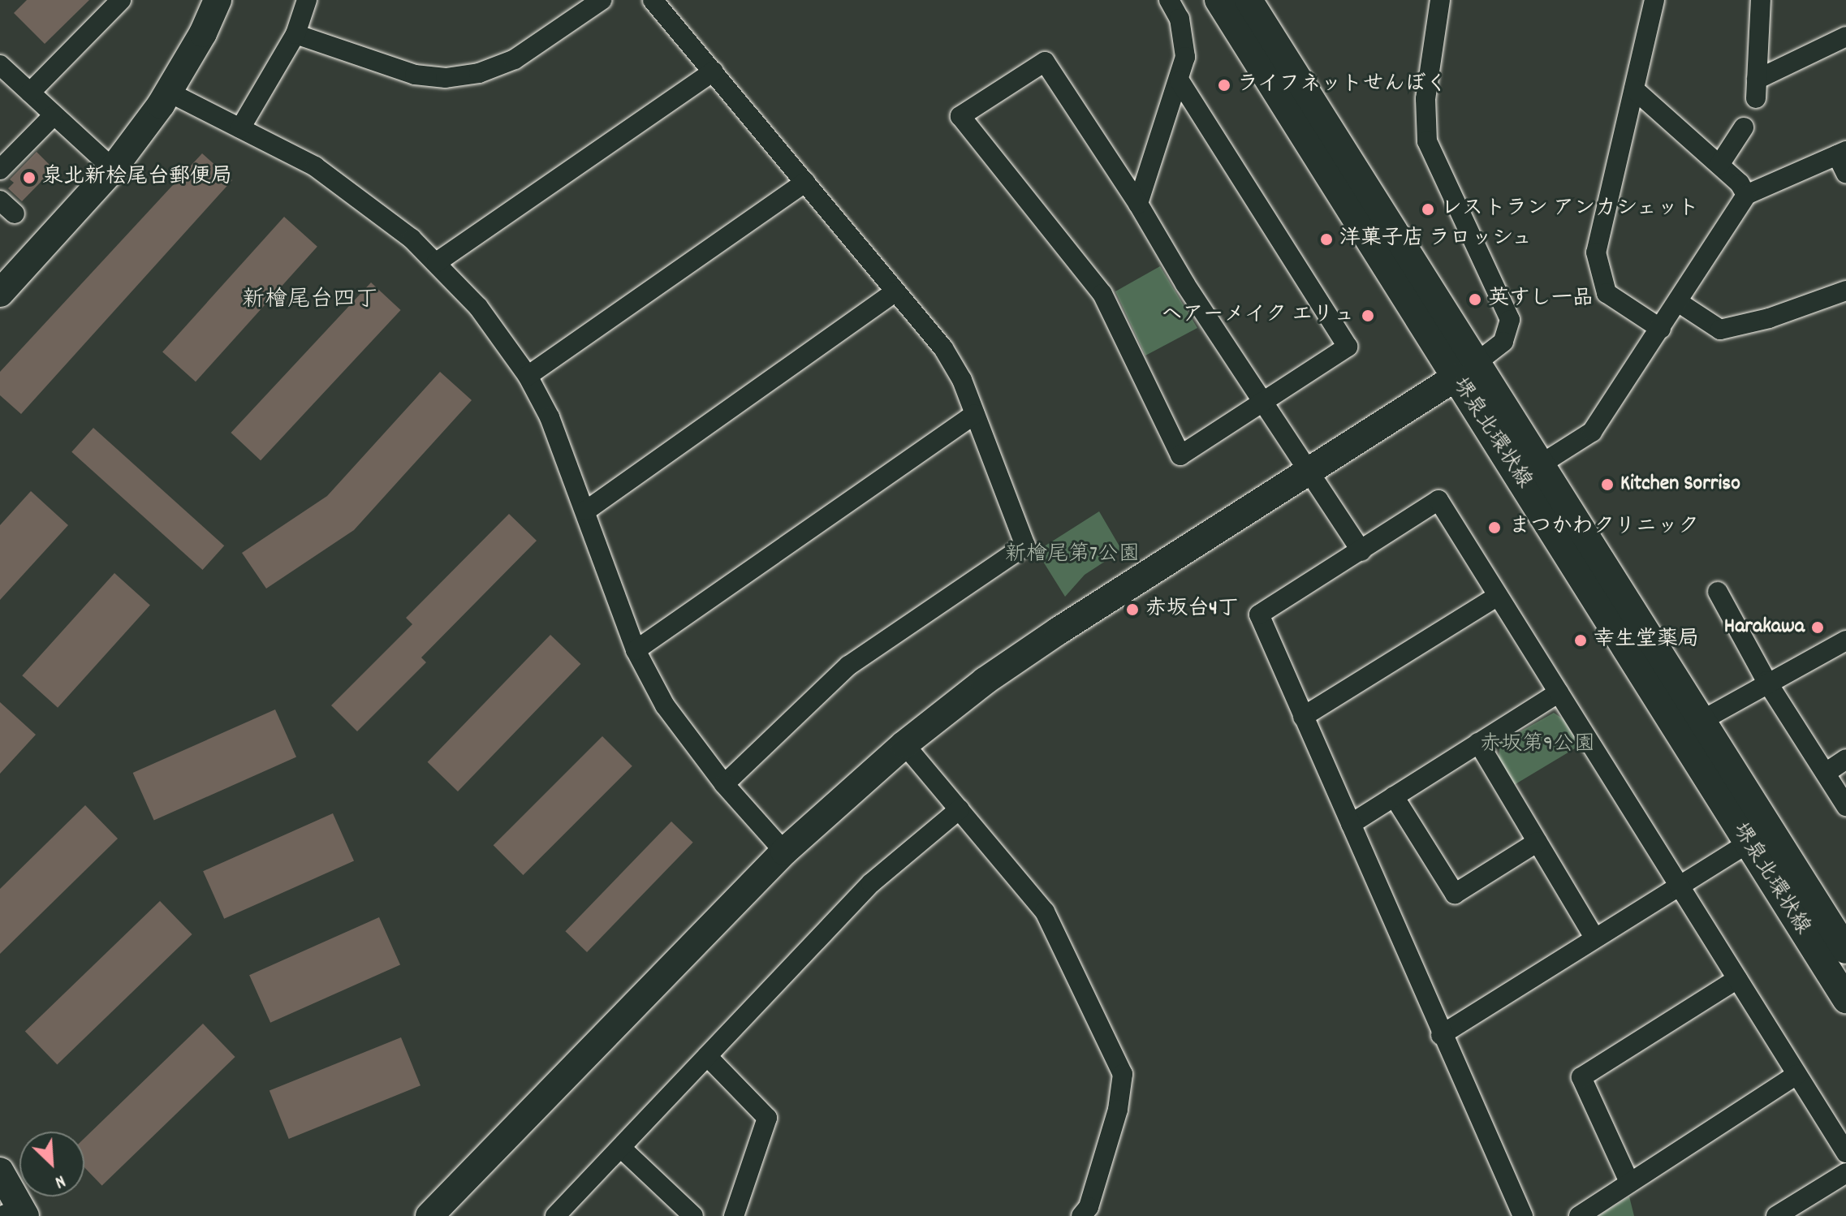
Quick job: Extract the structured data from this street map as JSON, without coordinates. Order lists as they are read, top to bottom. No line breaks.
{"streets":{"main road":["堺泉北環状線"]},"districts":["新檜尾台四丁"],"parks":["新檜尾第7公園","赤坂第9公園"],"places":["ライフネットせんぼく","泉北新桧尾台郵便局","レストラン アンカシェット","洋菓子店 ラロッシュ","英すし一品","ヘアーメイク エリュ","Kitchen Sorriso","まつかわクリニック","赤坂台4丁","Harakawa","幸生堂薬局"],"north":"bottom right"}
